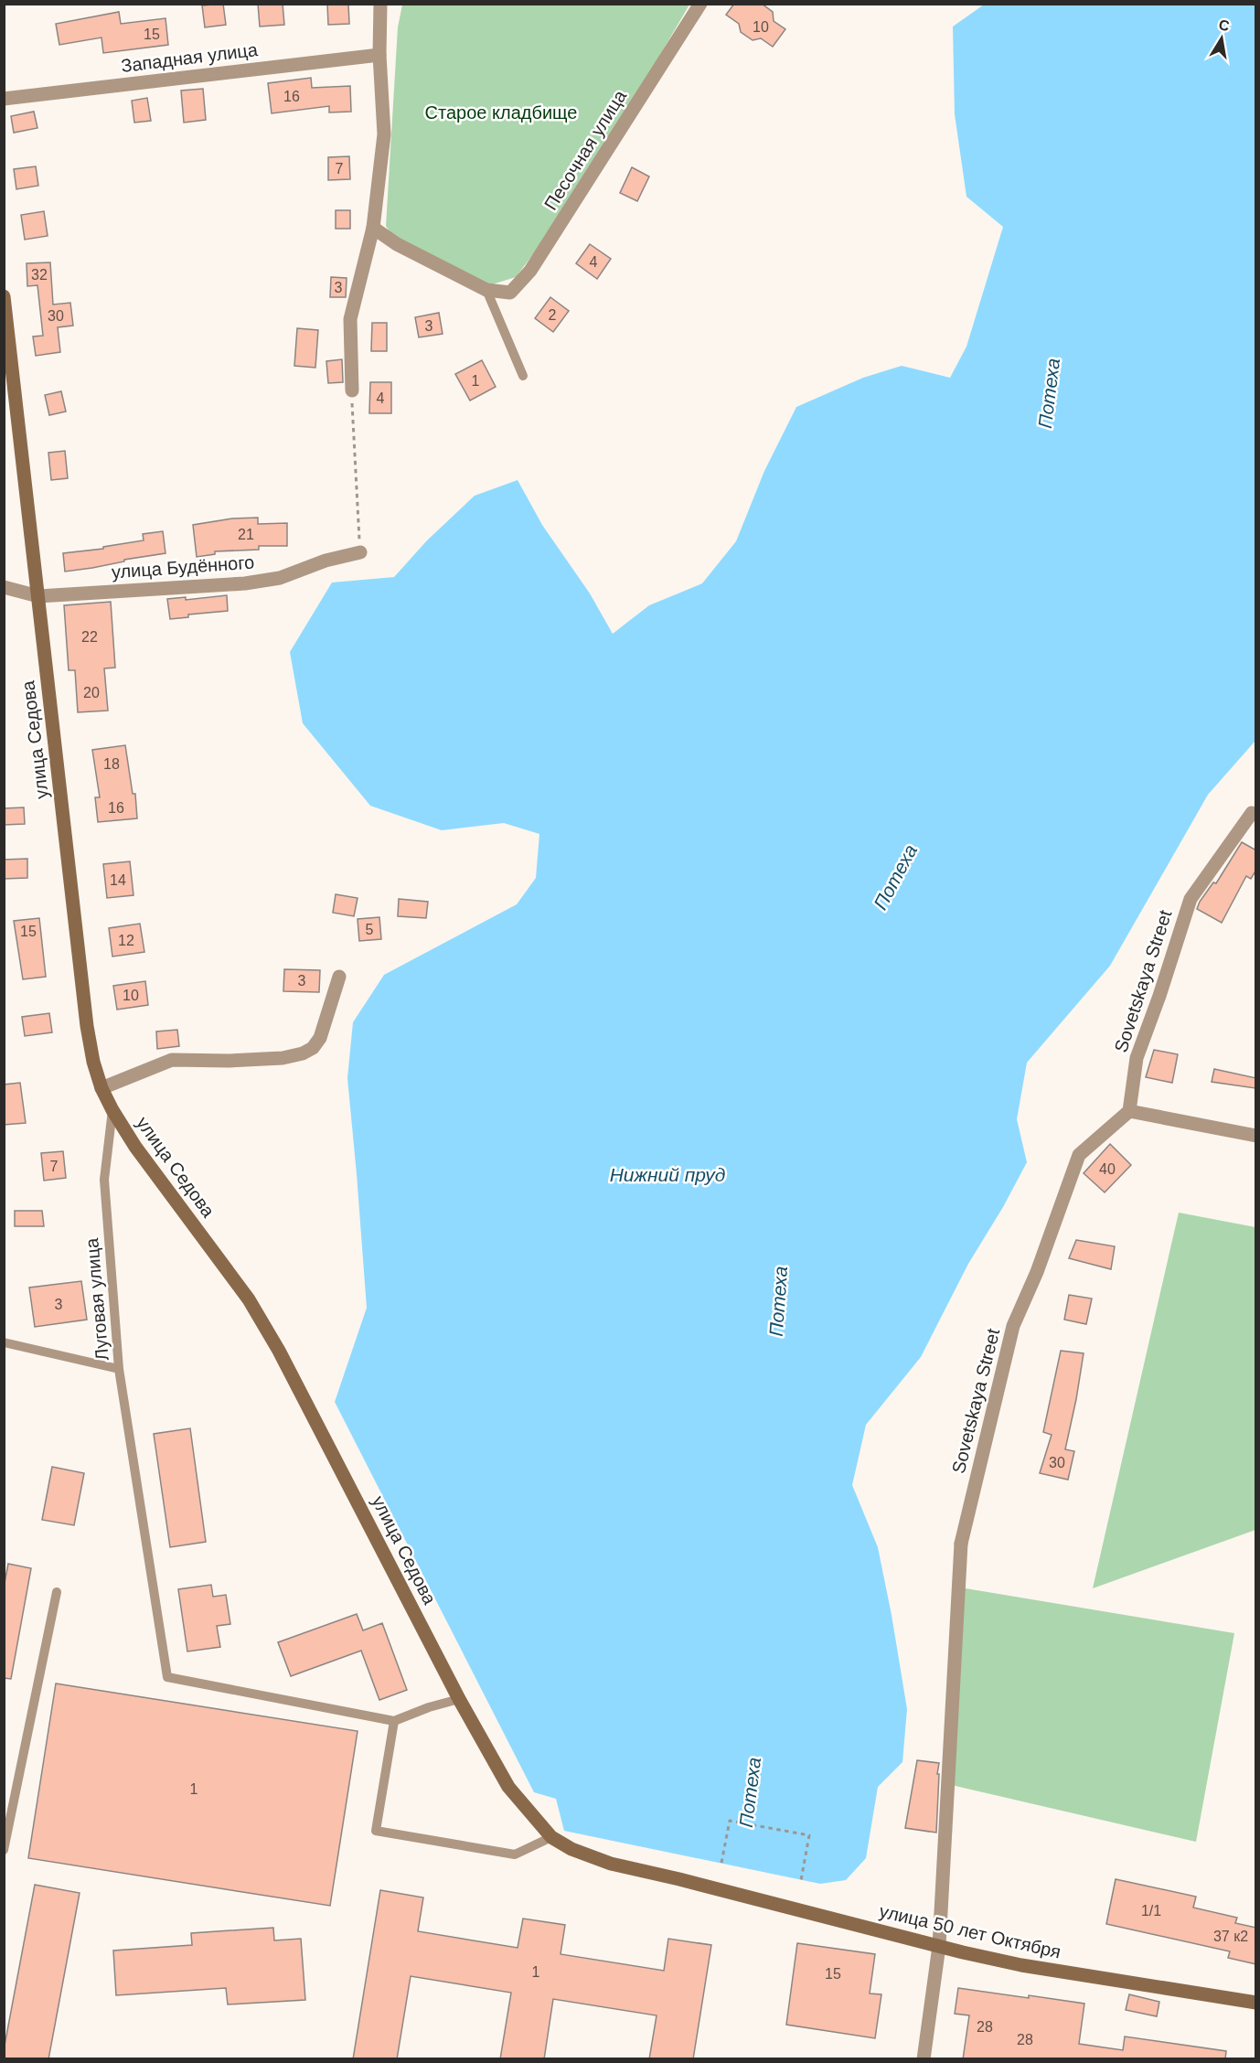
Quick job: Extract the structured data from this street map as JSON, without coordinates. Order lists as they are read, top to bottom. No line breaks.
{"streets":{"main road":["улица Седова","улица 50 лет Октября"],"street":["Западная улица","Песочная улица","улица Будённого","Sovetskaya Street"],"lane":["Луговая улица"]},"crossings":[["улица Будённого","улица Седова"],["улица Седова","Луговая улица"],["улица Седова","улица 50 лет Октября"],["Sovetskaya Street","улица 50 лет Октября"]],"water":["Потеха","Нижний пруд"],"parks":["Старое кладбище"],"house_numbers":["10","15","16","7","4","32","3","2","30","3","1","4","21","22","20","18","16","14","5","15","12","3","10","7","40","3","30","1","1/1","37 к2","1","15","28","28"],"north":"top"}
